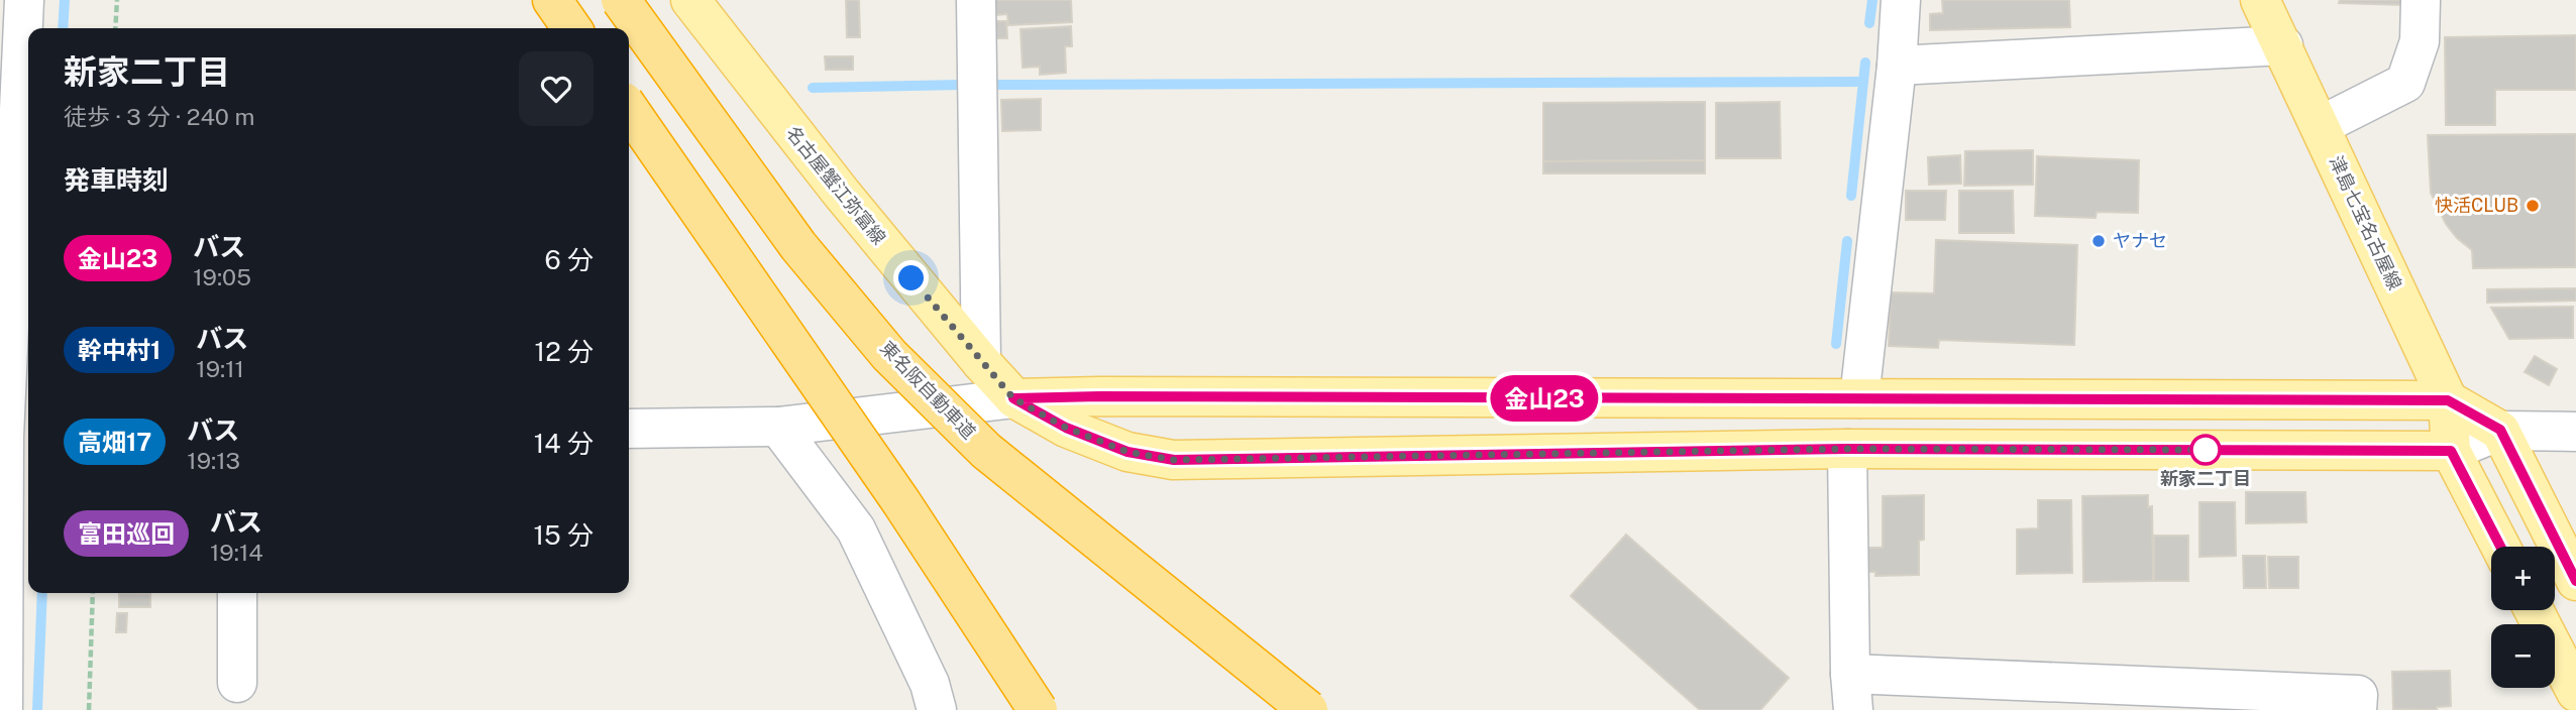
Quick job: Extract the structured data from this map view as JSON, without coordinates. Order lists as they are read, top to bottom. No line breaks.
{"streets":{"highway":["東名阪自動車道"],"main road":["名古屋蟹江弥富線","津島七宝名古屋線"]},"crossings":[["名古屋蟹江弥富線","津島七宝名古屋線"]],"places":["快活CLUB","ヤナセ","新家二丁目"],"lines":["bus line 金山23"],"page":{"on_map":"金山23","heading":[["新家二丁目","徒歩 · 3 分 · 240 m"],"発車時刻"],"list":[{"mark":"金山23","name":"バス","note":"19:05","value":"6 分"},{"mark":"幹中村1","name":"バス","note":"19:11","value":"12 分"},{"mark":"高畑17","name":"バス","note":"19:13","value":"14 分"},{"mark":"富田巡回","name":"バス","note":"19:14","value":"15 分"}],"map_buttons":["+","−"]}}
